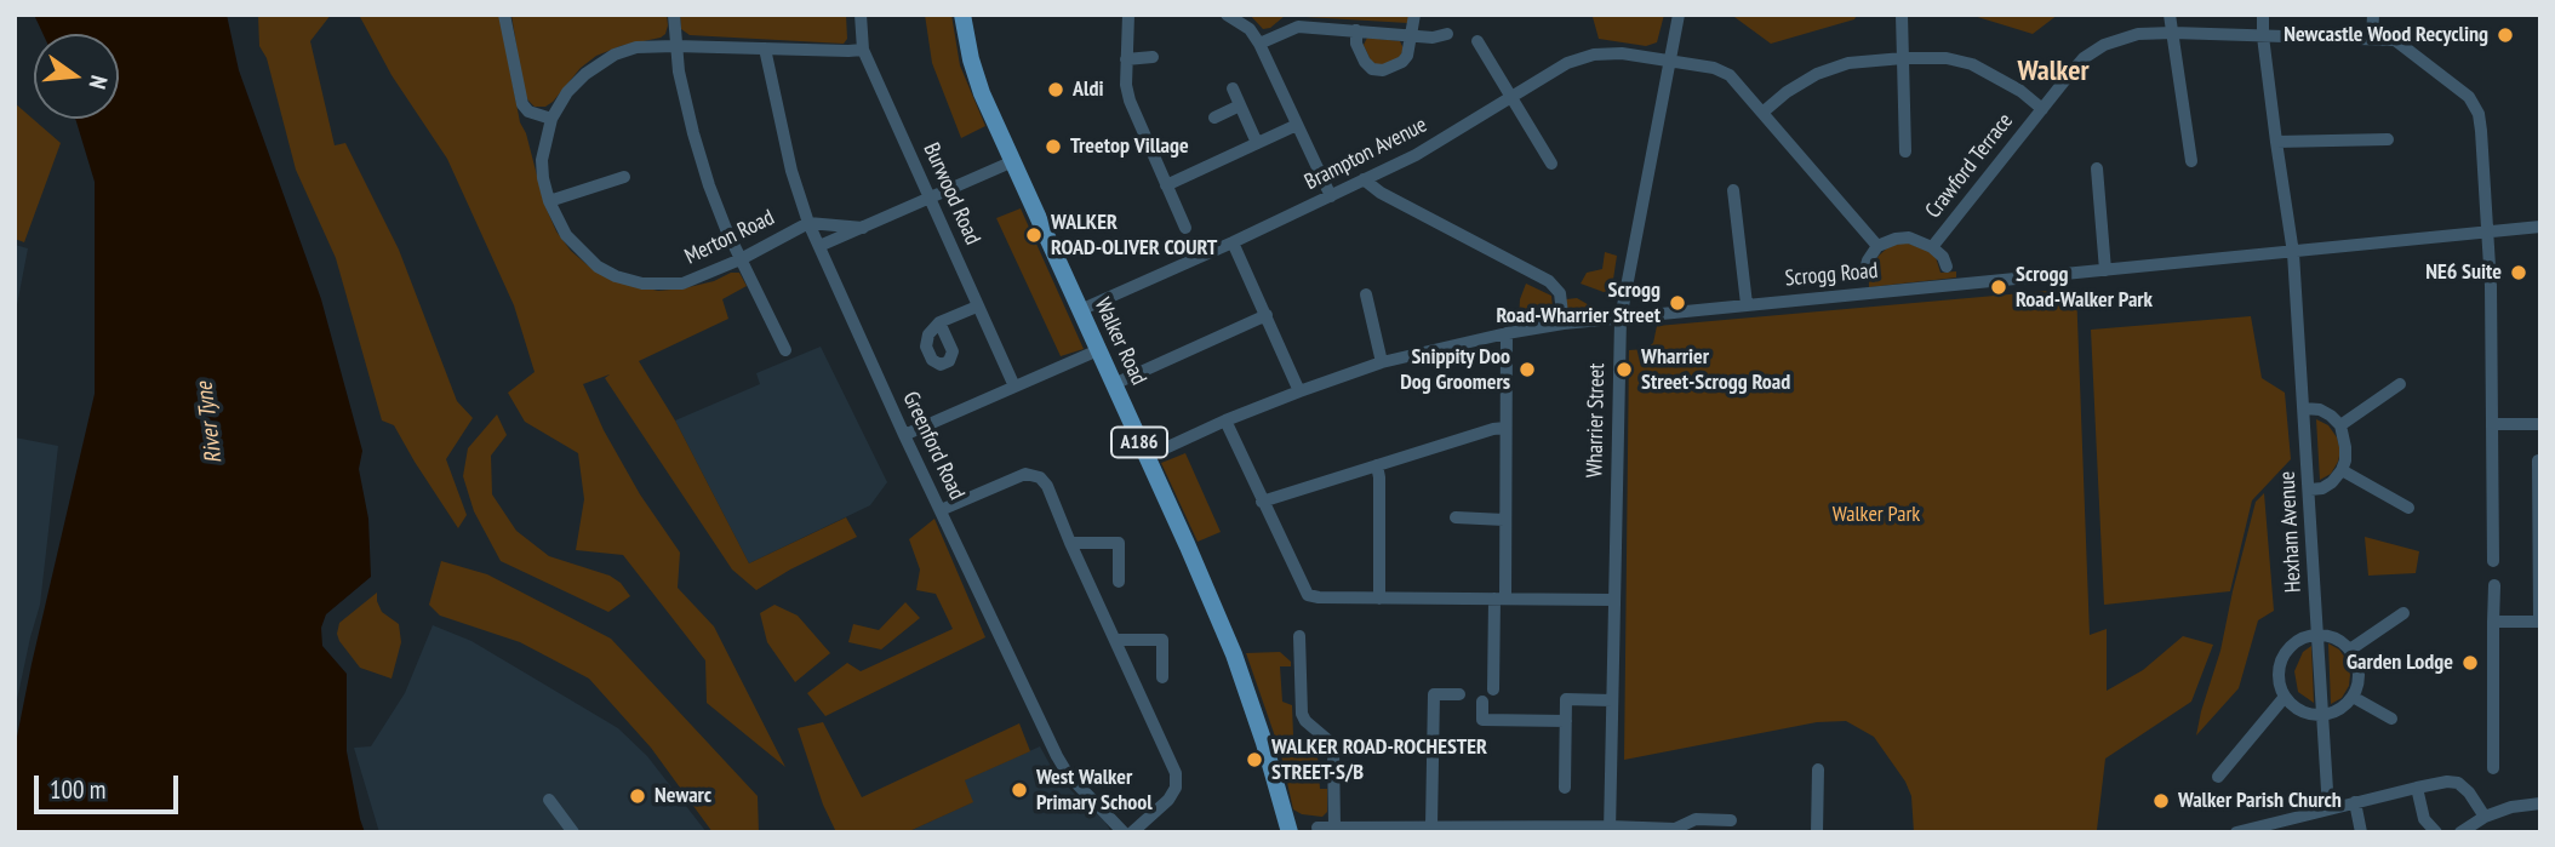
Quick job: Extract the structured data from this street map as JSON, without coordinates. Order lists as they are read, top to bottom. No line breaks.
{"streets":{"main road":["Walker Road","A186"],"street":["Brampton Avenue","Crawford Terrace","Burwood Road","Merton Road","Scrogg Road","Wharrier Street","Greenford Road","Hexham Avenue"]},"crossings":[["Brampton Avenue","Scrogg Road"],["Brampton Avenue","Walker Road"],["Brampton Avenue","Wharrier Street"],["Crawford Terrace","Scrogg Road"],["Crawford Terrace","Hexham Avenue"],["Burwood Road","Merton Road"],["Merton Road","Walker Road"],["Merton Road","Greenford Road"],["Scrogg Road","Walker Road"],["Scrogg Road","Wharrier Street"],["Scrogg Road","Hexham Avenue"]],"districts":["Walker"],"water":["River Tyne"],"parks":["Walker Park"],"places":["Newcastle Wood Recycling","Aldi","Treetop Village","WALKER ROAD-OLIVER COURT","NE6 Suite","Scrogg Road-Walker Park","Scrogg Road-Wharrier Street","Snippity Doo Dog Groomers","Wharrier Street-Scrogg Road","Garden Lodge","WALKER ROAD-ROCHESTER STREET-S/B","West Walker Primary School","Newarc","Walker Parish Church"],"scale_bar":"100 m","north":"right"}
